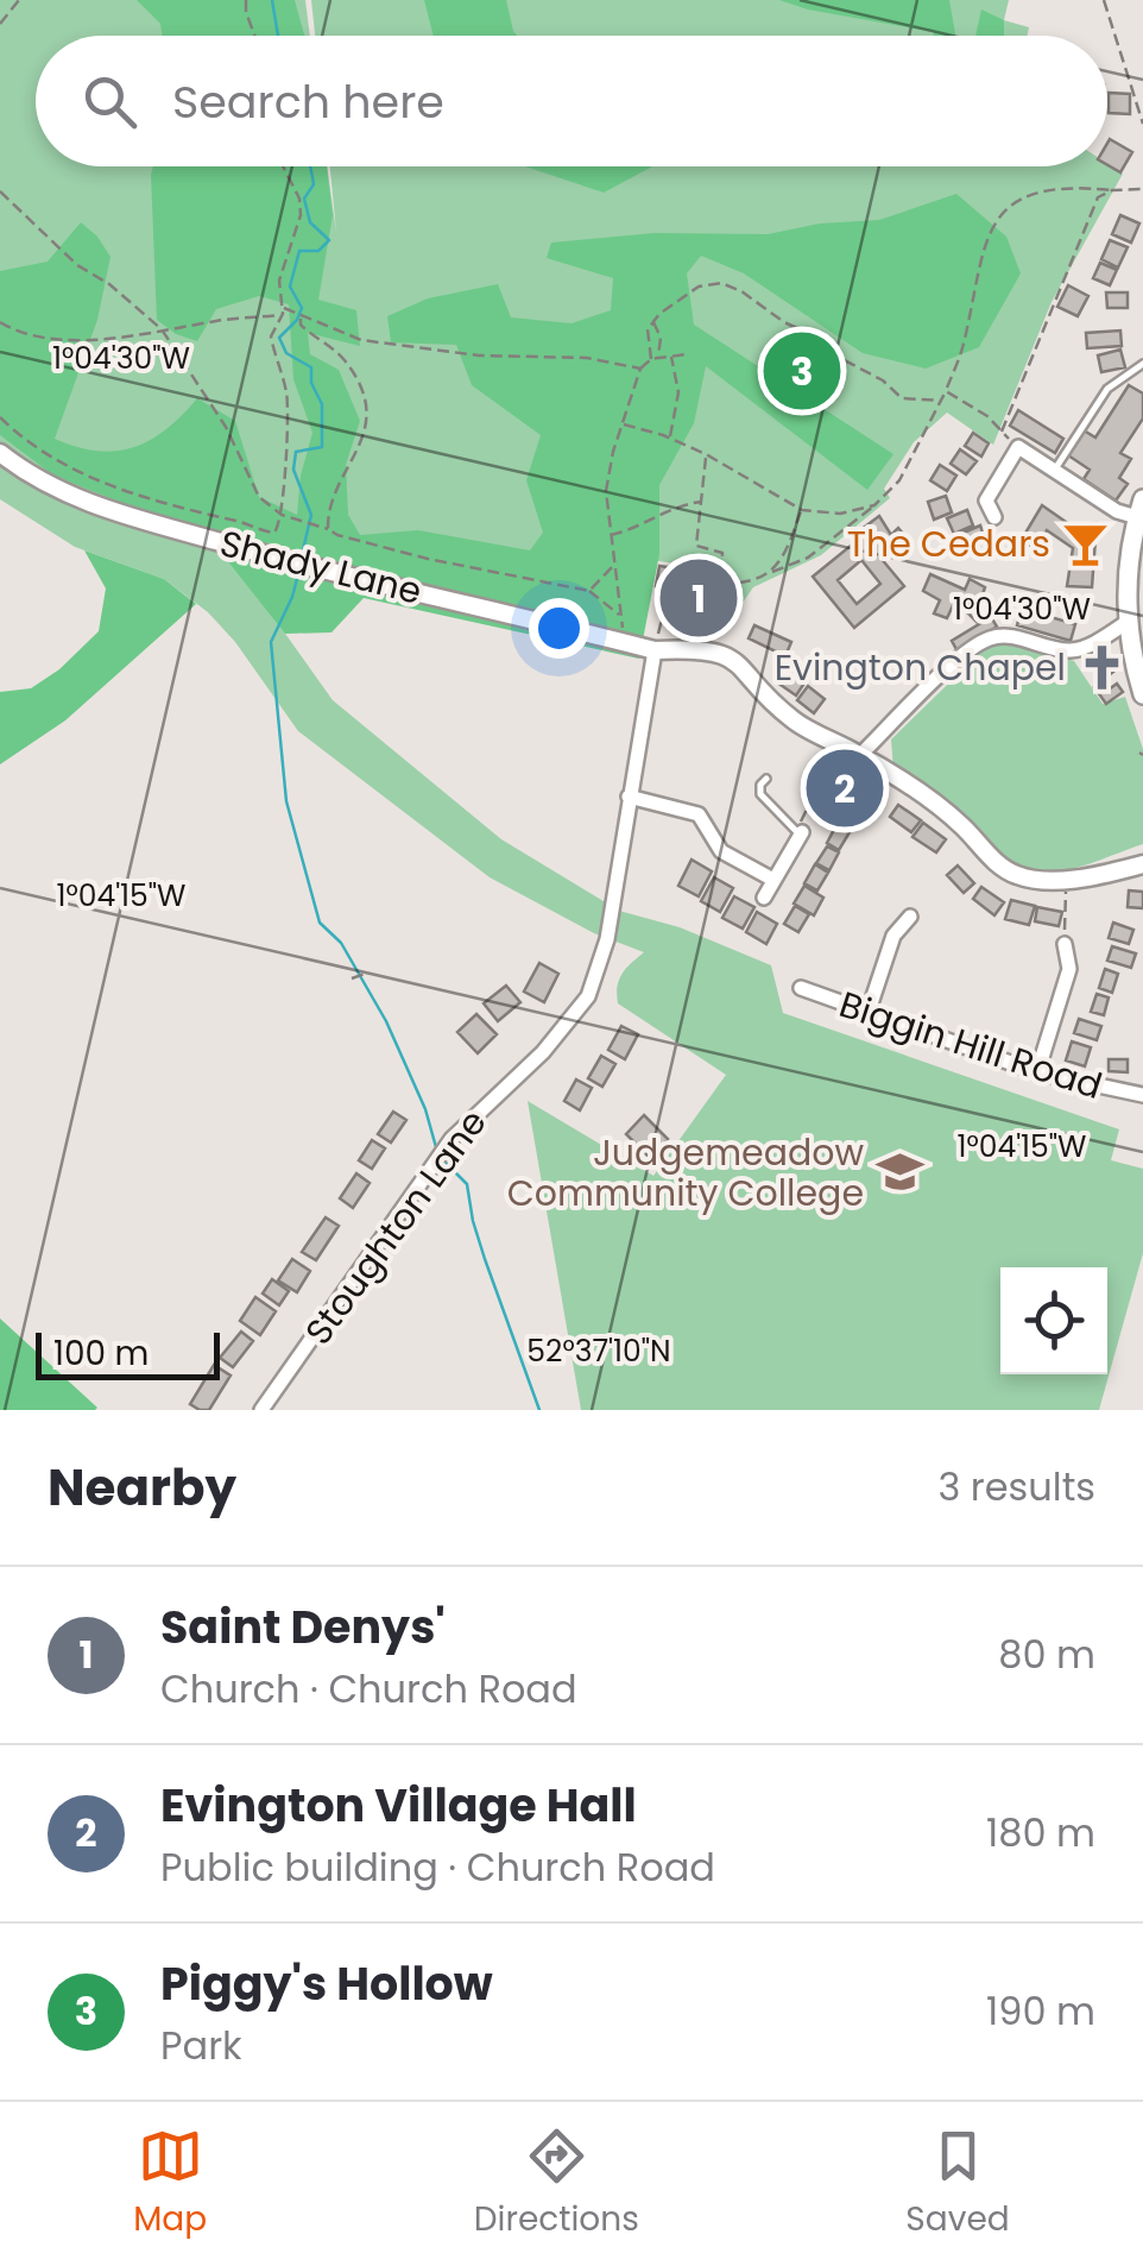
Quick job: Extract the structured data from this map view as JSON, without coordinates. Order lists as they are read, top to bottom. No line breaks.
{"streets":{"street":["Shady Lane","Biggin Hill Road","Stoughton Lane"]},"crossings":[["Shady Lane","Stoughton Lane"]],"places":{"bar":["The Cedars"],"church":["Evington Chapel"],"school or university":["Judgemeadow Community College"]},"scale_bar":"100 m","page":{"search":"Search here","pins":["3","1","2"],"scale":"100 m","heading":["Nearby","3 results"],"list":[{"mark":"1","name":"Saint Denys'","note":"Church · Church Road","value":"80 m"},{"mark":"2","name":"Evington Village Hall","note":"Public building · Church Road","value":"180 m"},{"mark":"3","name":"Piggy's Hollow","note":"Park","value":"190 m"}],"nav":["Map","Directions","Saved"]},"coordinates":["1°04'30\"W","1°04'15\"W","52°37'10\"N"]}
